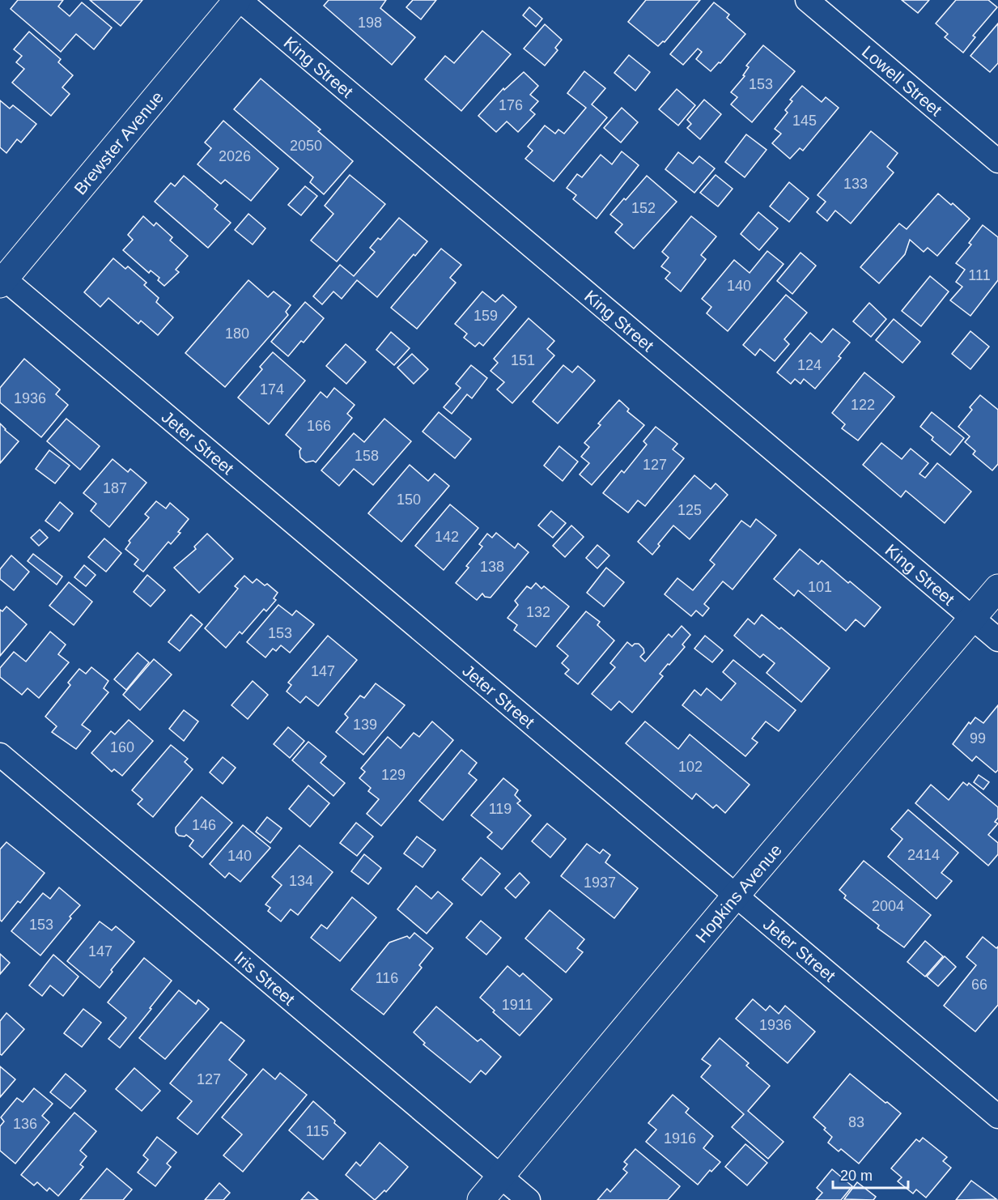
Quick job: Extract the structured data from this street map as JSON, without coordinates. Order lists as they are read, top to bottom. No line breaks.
{"streets":{"street":["King Street","Lowell Street","Brewster Avenue","Jeter Street","Hopkins Avenue","Iris Street"]},"crossings":[["King Street","Brewster Avenue"],["King Street","Hopkins Avenue"],["Brewster Avenue","Jeter Street"],["Jeter Street","Hopkins Avenue"],["Hopkins Avenue","Iris Street"]],"house_numbers":["198","153","176","145","2050","2026","133","152","111","140","159","180","151","124","174","1936","122","166","158","127","187","150","125","142","138","101","132","153","147","139","99","160","102","129","119","146","2414","140","134","1937","2004","153","147","116","66","1911","1936","127","83","136","115","1916"],"scale_bar":"20 m"}
